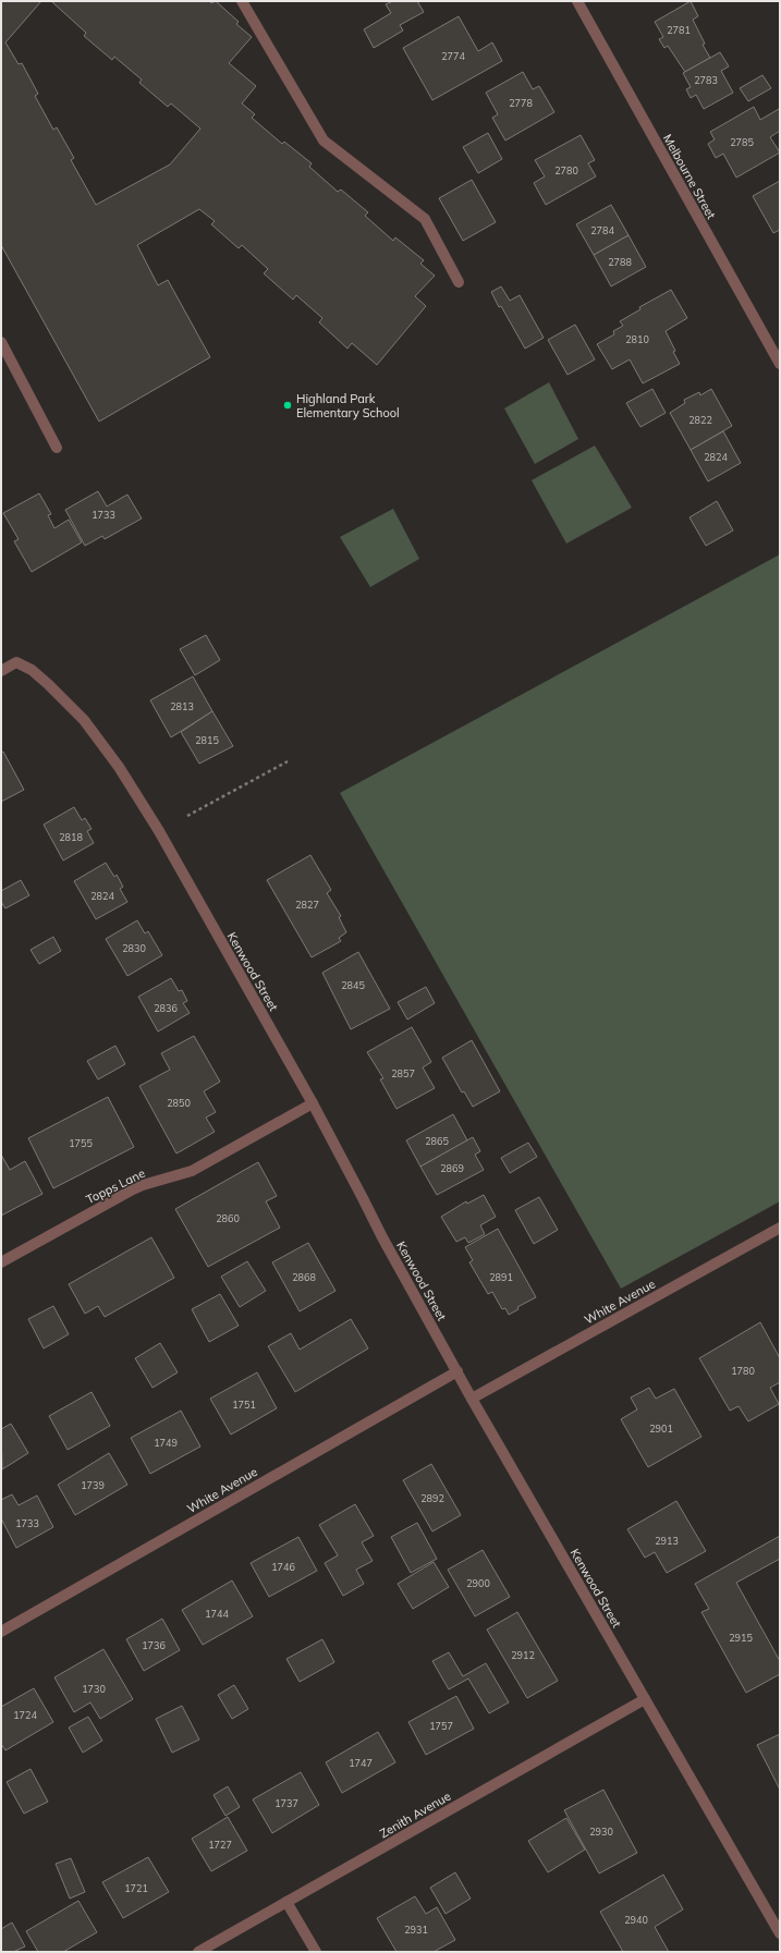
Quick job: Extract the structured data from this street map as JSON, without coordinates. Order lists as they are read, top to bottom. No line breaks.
{"streets":{"street":["Melbourne Street","Kenwood Street","Topps Lane","White Avenue","Zenith Avenue"]},"crossings":[["Kenwood Street","Topps Lane"],["Kenwood Street","White Avenue"],["Kenwood Street","Zenith Avenue"]],"places":["Highland Park Elementary School"],"house_numbers":["2781","2774","2783","2778","2785","2780","2784","2788","2810","2822","2824","1733","2813","2815","2818","2824","2827","2830","2845","2836","2857","2850","2865","1755","2869","2860","2868","2891","1780","1751","2901","1749","1739","2892","1733","2913","1746","2900","1744","2915","1736","2912","1730","1724","1757","1747","1737","2930","1727","1721","2940","2931"]}
